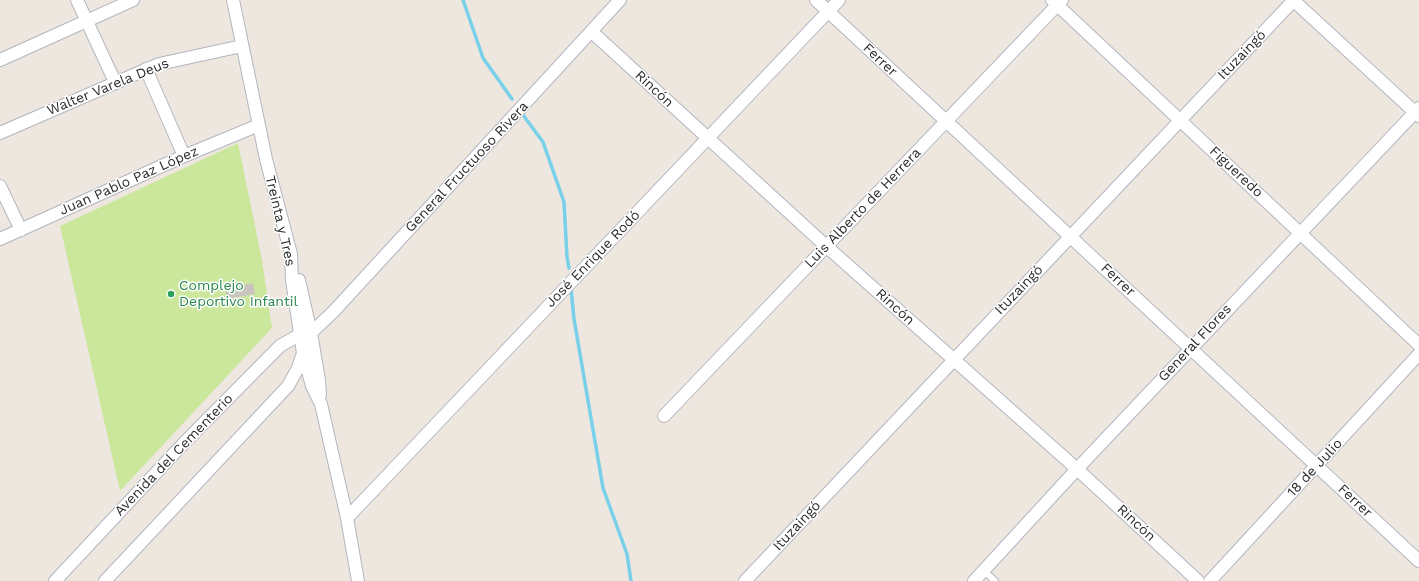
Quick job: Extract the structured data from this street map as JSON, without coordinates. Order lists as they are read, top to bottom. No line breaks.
{"streets":{"street":["Ituzaingó","Ferrer","Walter Varela Deus","Rincón","General Fructuoso Rivera","Figueredo","Juan Pablo Paz López","Luis Alberto de Herrera","Treinta y Tres","José Enrique Rodó","General Flores","Avenida del Cementerio","18 de Julio"]},"crossings":[["Ituzaingó","Ferrer"],["Ituzaingó","Rincón"],["Ituzaingó","Figueredo"],["Ferrer","Luis Alberto de Herrera"],["Ferrer","José Enrique Rodó"],["Ferrer","General Flores"],["Ferrer","18 de Julio"],["Walter Varela Deus","Treinta y Tres"],["Rincón","General Fructuoso Rivera"],["Rincón","Luis Alberto de Herrera"],["Rincón","José Enrique Rodó"],["Rincón","General Flores"],["General Fructuoso Rivera","Treinta y Tres"],["General Fructuoso Rivera","Avenida del Cementerio"],["Figueredo","Luis Alberto de Herrera"],["Figueredo","General Flores"],["Juan Pablo Paz López","Treinta y Tres"],["Treinta y Tres","José Enrique Rodó"],["Treinta y Tres","Avenida del Cementerio"]],"places":["Complejo Deportivo Infantil"]}
